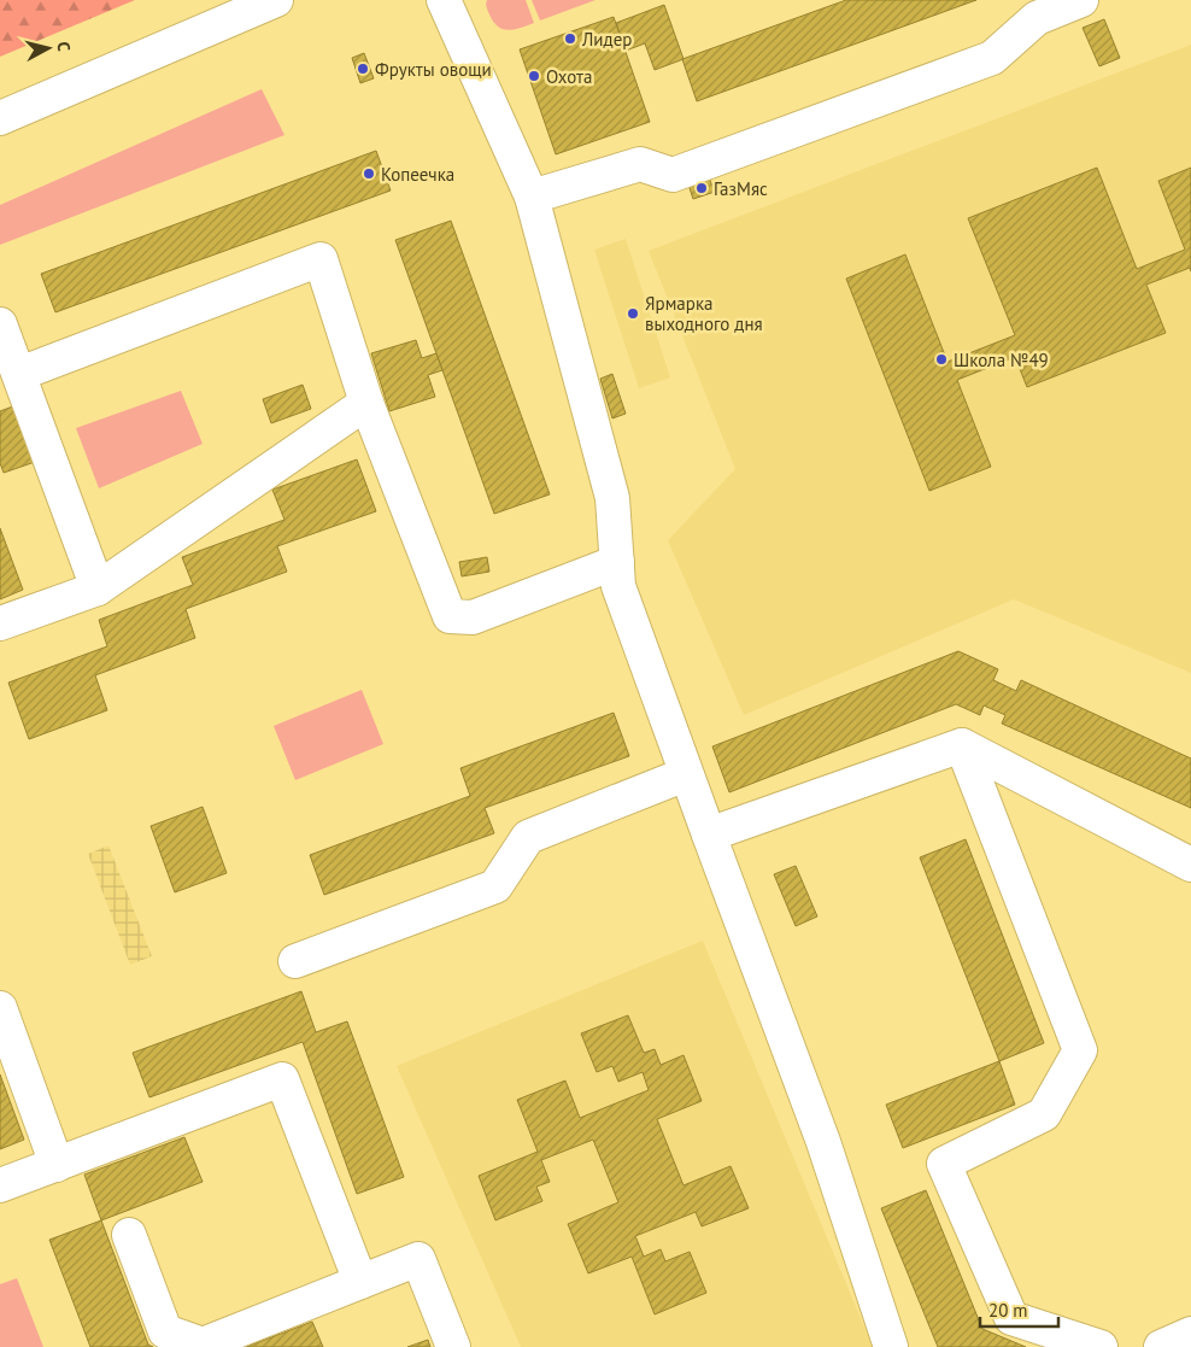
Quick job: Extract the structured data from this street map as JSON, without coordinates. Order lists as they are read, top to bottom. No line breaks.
{"places":["Лидер","Фрукты овощи","Охота","Копеечка","ГазМяс","Ярмарка выходного дня","Школа №49"],"scale_bar":"20 m","north":"right"}
